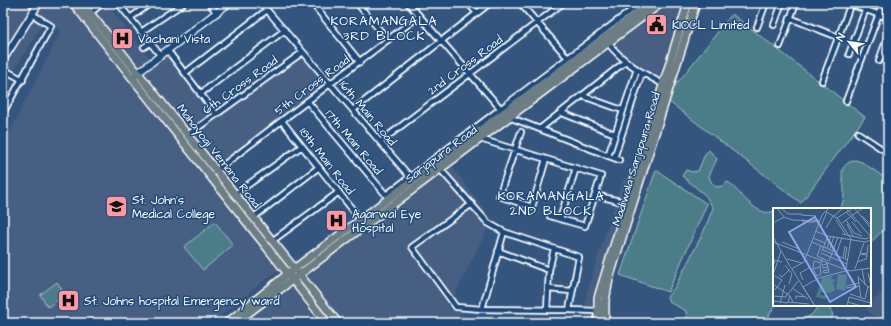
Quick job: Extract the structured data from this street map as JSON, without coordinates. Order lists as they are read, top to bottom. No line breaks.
{"streets":{"main road":["Sarjapura Road","Mahayogi Vemana Road","Madiwala Sarjapura Road"],"street":["2nd Cross Road","6th Cross Road","5th Cross Road","16th Main Road","17th Main Road","18th Main Road"]},"crossings":[["2nd Cross Road","16th Main Road"],["6th Cross Road","16th Main Road"],["6th Cross Road","Mahayogi Vemana Road"],["5th Cross Road","16th Main Road"],["5th Cross Road","17th Main Road"],["5th Cross Road","Mahayogi Vemana Road"],["5th Cross Road","18th Main Road"],["16th Main Road","Sarjapura Road"],["17th Main Road","Sarjapura Road"],["Sarjapura Road","Mahayogi Vemana Road"],["Sarjapura Road","18th Main Road"]],"districts":["KORAMANGALA 3RD BLOCK","KORAMANGALA 2ND BLOCK"],"places":{"public building":["KIOCL Limited"],"hospital":["Vachani Vista","Agarwal Eye Hospital","St. Johns hospital Emergency ward"],"school or university":["St. John's Medical College"]},"north":"top left"}
